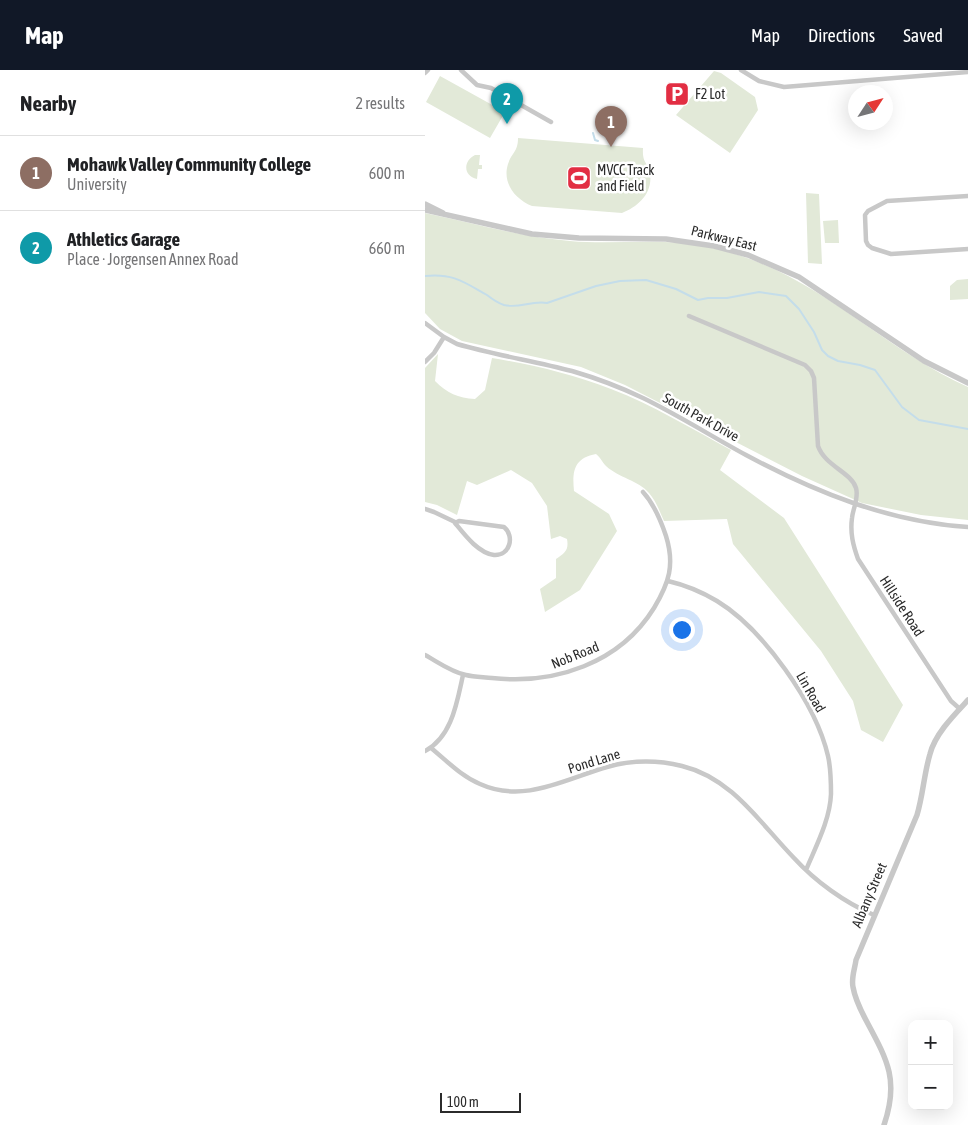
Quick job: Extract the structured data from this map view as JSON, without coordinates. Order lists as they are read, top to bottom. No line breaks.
{"streets":{"street":["Parkway East","South Park Drive","Hillside Road","Nob Road","Lin Road","Pond Lane","Albany Street"]},"crossings":[["South Park Drive","Hillside Road"],["Hillside Road","Albany Street"],["Nob Road","Lin Road"],["Lin Road","Pond Lane"],["Pond Lane","Albany Street"]],"places":{"parking":["F2 Lot"],"sports":["MVCC Track and Field"]},"scale_bar":"100 m","north":"top right","page":{"header":"Map","nav":["Map","Directions","Saved"],"heading":["Nearby","2 results"],"pins":["2","1"],"list":[{"mark":"1","name":"Mohawk Valley Community College","note":"University","value":"600 m"},{"mark":"2","name":"Athletics Garage","note":"Place · Jorgensen Annex Road","value":"660 m"}],"map_buttons":["+","−"],"scale":"100 m"}}
